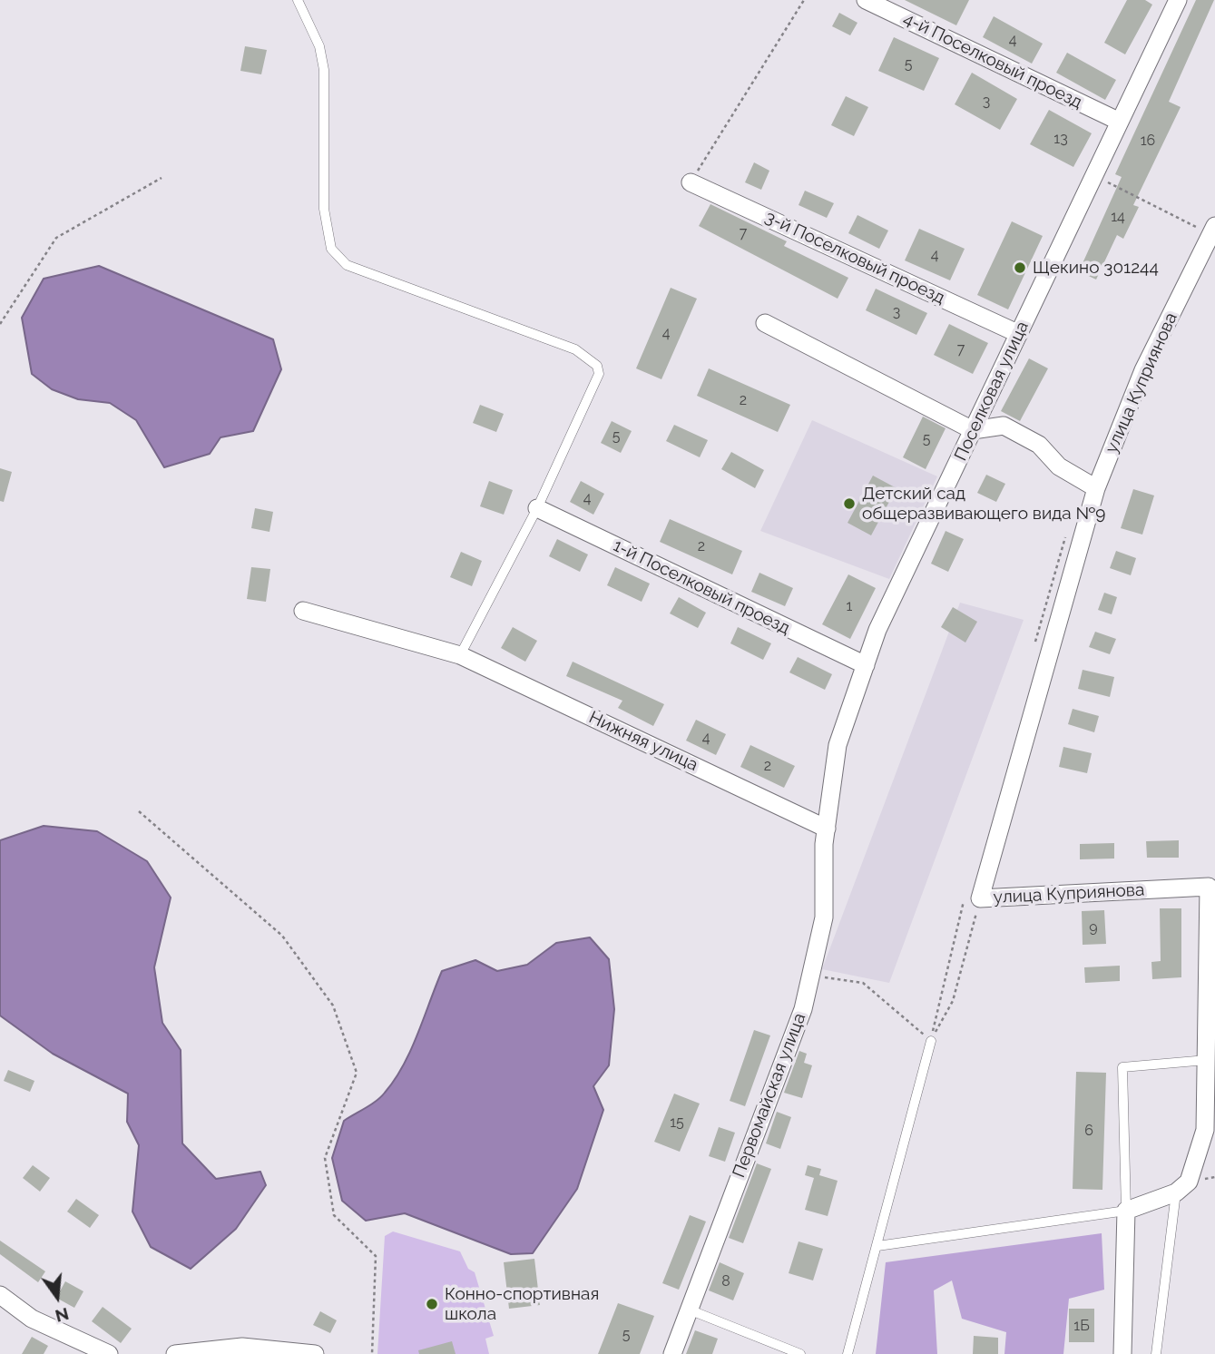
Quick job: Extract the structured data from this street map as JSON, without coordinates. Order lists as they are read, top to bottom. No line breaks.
{"streets":{"street":["4-й Поселковый проезд","3-й Поселковый проезд","улица Куприянова","Поселковая улица","1-й Поселковый проезд","Нижняя улица","Первомайская улица"]},"crossings":[["4-й Поселковый проезд","Поселковая улица"],["3-й Поселковый проезд","Поселковая улица"],["Поселковая улица","1-й Поселковый проезд"],["Поселковая улица","Нижняя улица"],["Поселковая улица","Первомайская улица"],["Нижняя улица","Первомайская улица"]],"places":["Щекино 301244","Детский сад общеразвивающего вида №9","Конно-спортивная школа"],"house_numbers":["4","5","3","13","16","14","7","4","3","4","7","2","5","5","4","2","1","4","2","9","15","6","8","1Б","5"],"north":"bottom"}
